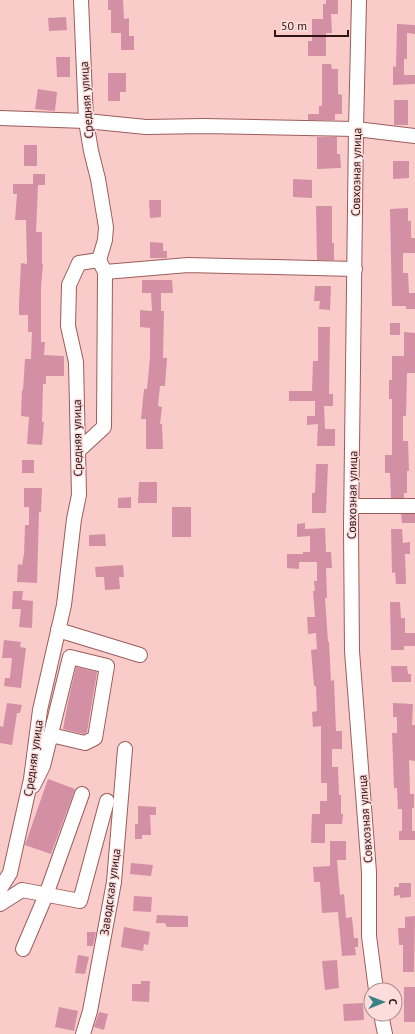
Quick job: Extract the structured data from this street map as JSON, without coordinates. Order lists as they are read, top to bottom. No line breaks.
{"streets":{"street":["Средняя улица","Совхозная улица","Заводская улица"]},"scale_bar":"50 m","north":"right"}
